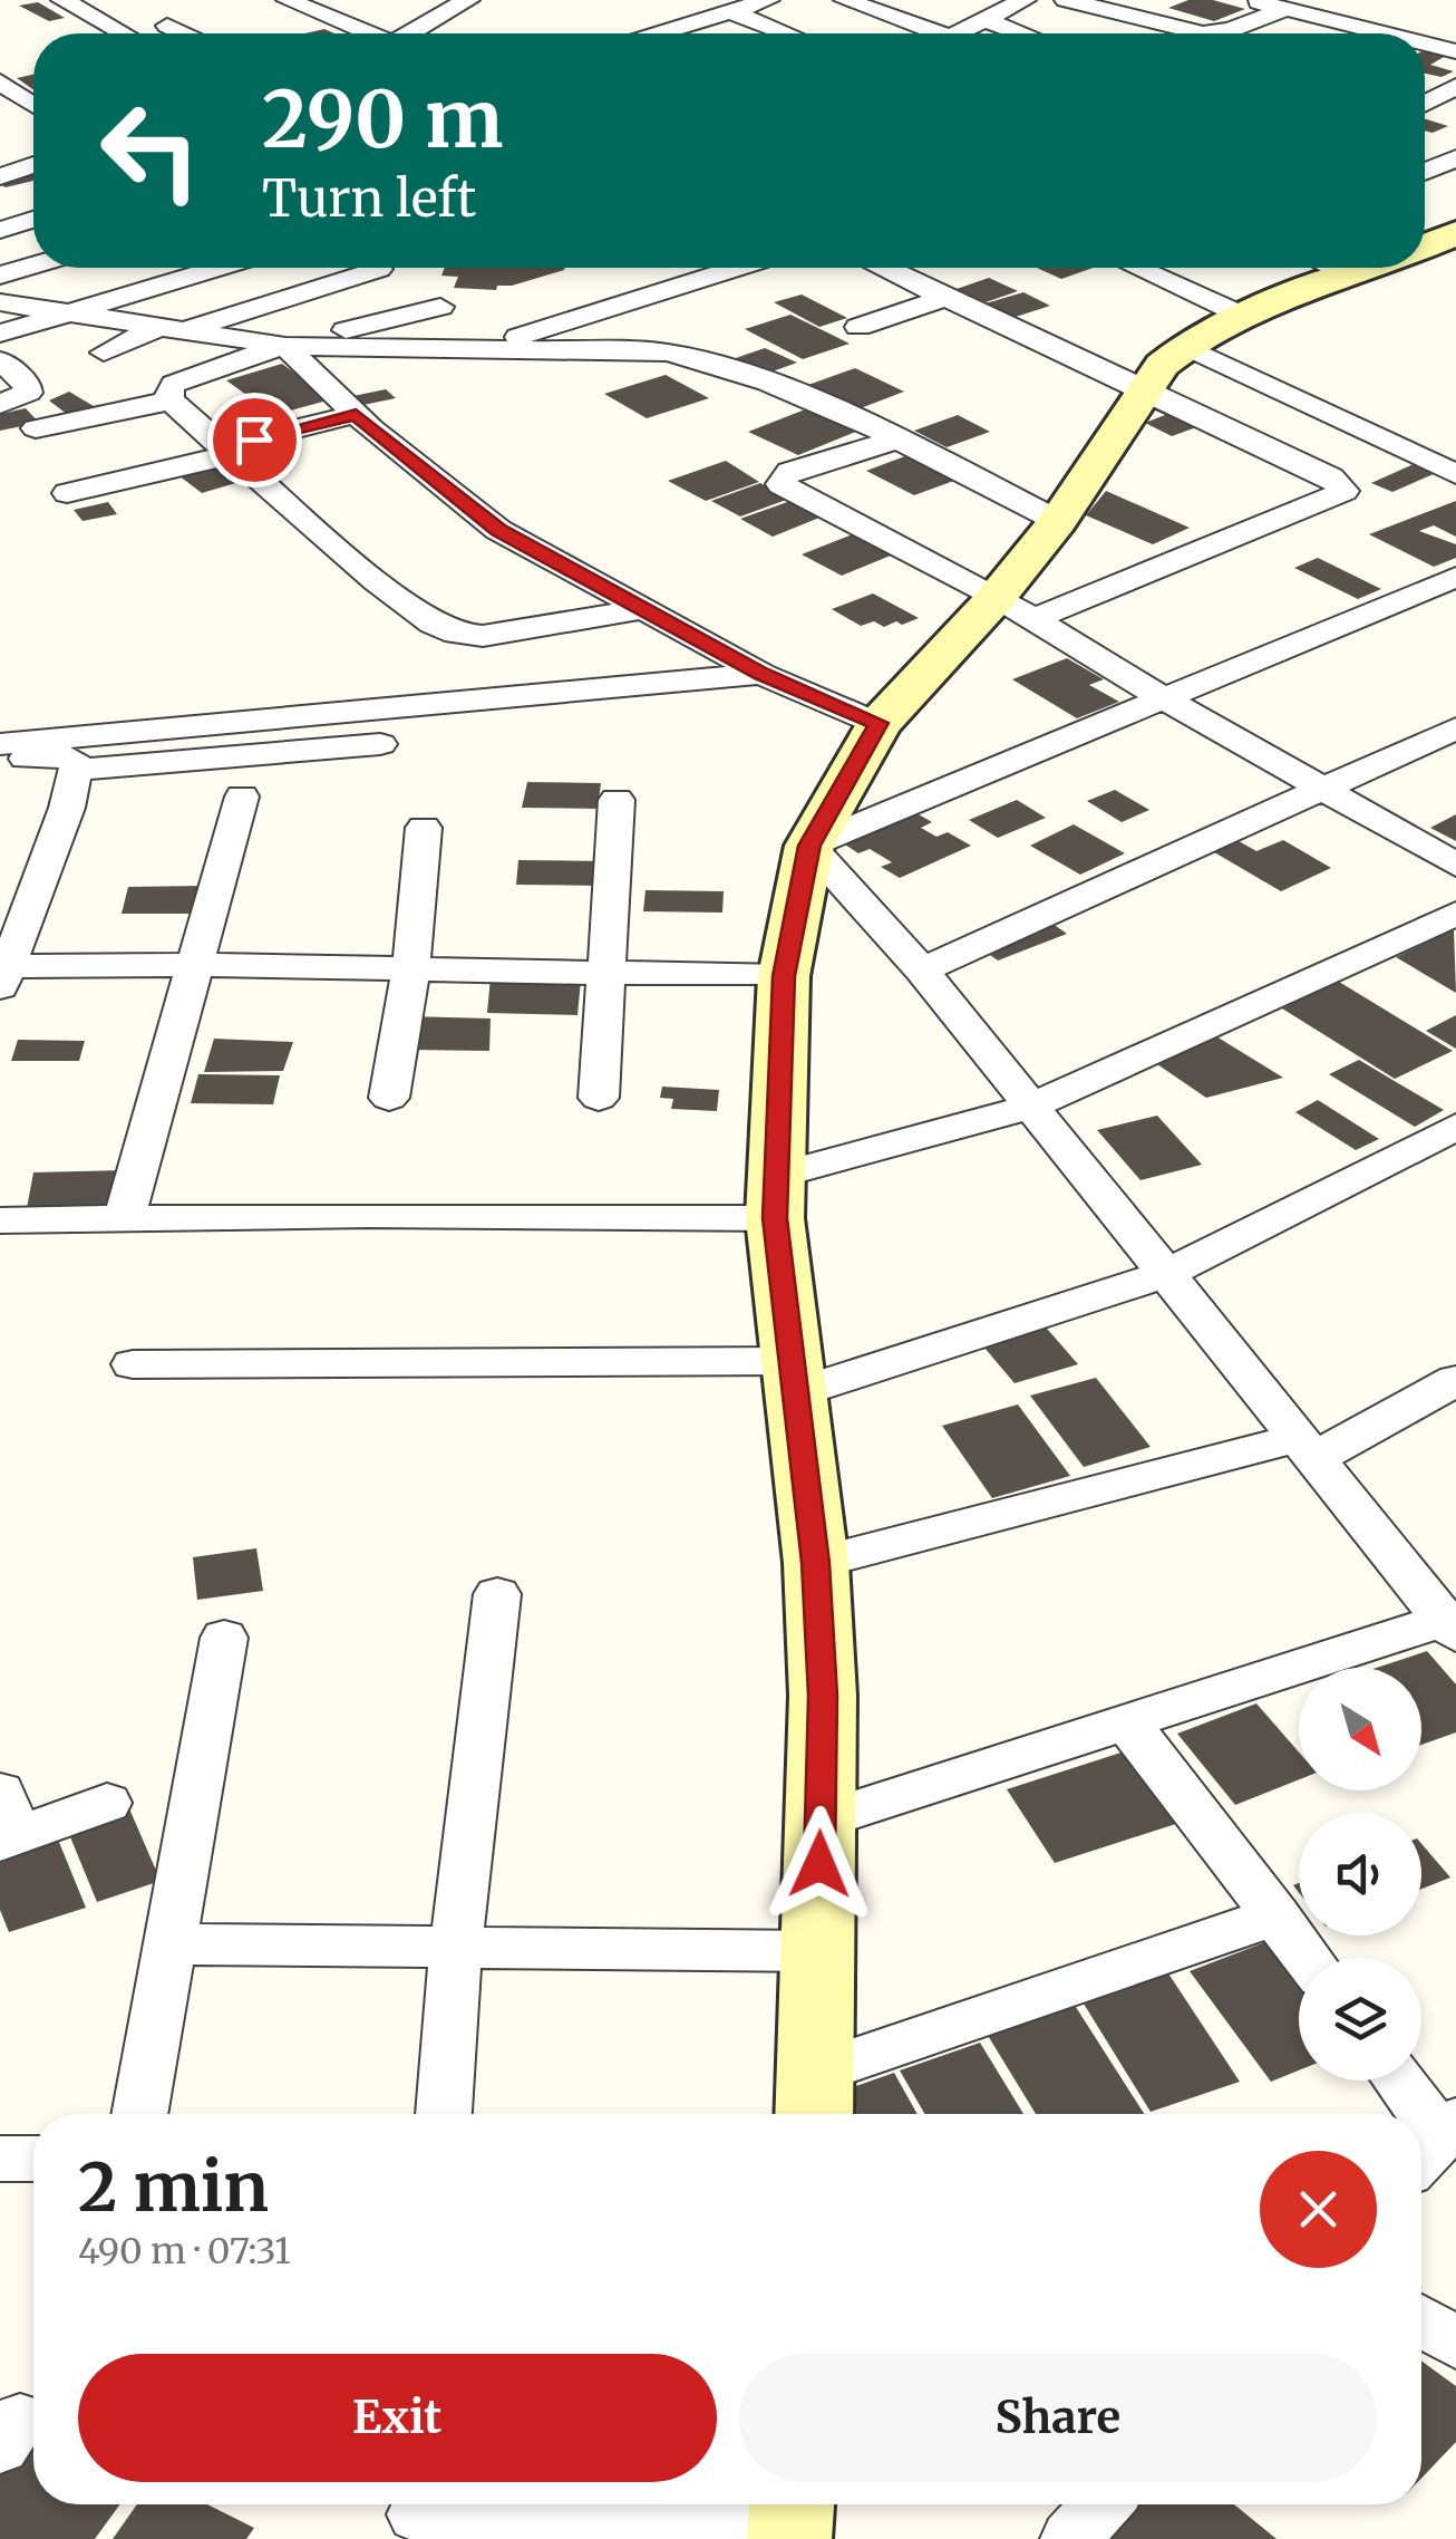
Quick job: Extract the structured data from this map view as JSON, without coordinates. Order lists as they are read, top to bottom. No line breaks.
{"north":"bottom right","page":{"turn":["290 m","Turn left"],"heading":["2 min","490 m · 07:31"],"buttons":["Exit","Share"]}}
